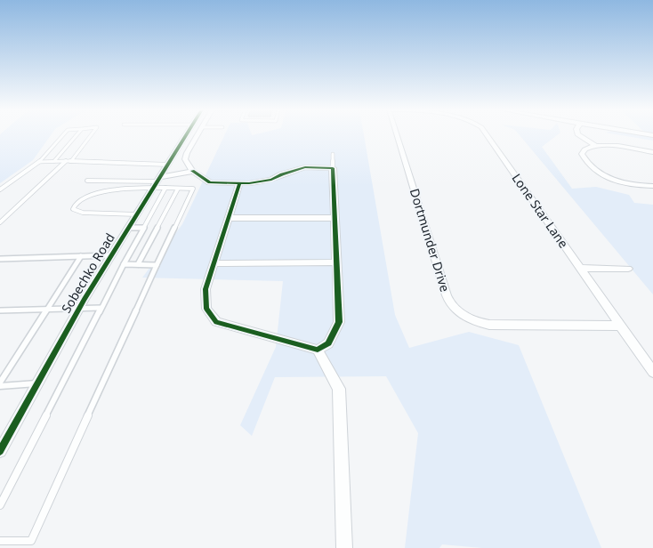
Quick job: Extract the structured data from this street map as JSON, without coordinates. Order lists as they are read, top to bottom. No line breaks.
{"streets":{"street":["Lone Star Lane","Dortmunder Drive","Sobechko Road"]},"crossings":[["Lone Star Lane","Dortmunder Drive"]]}
